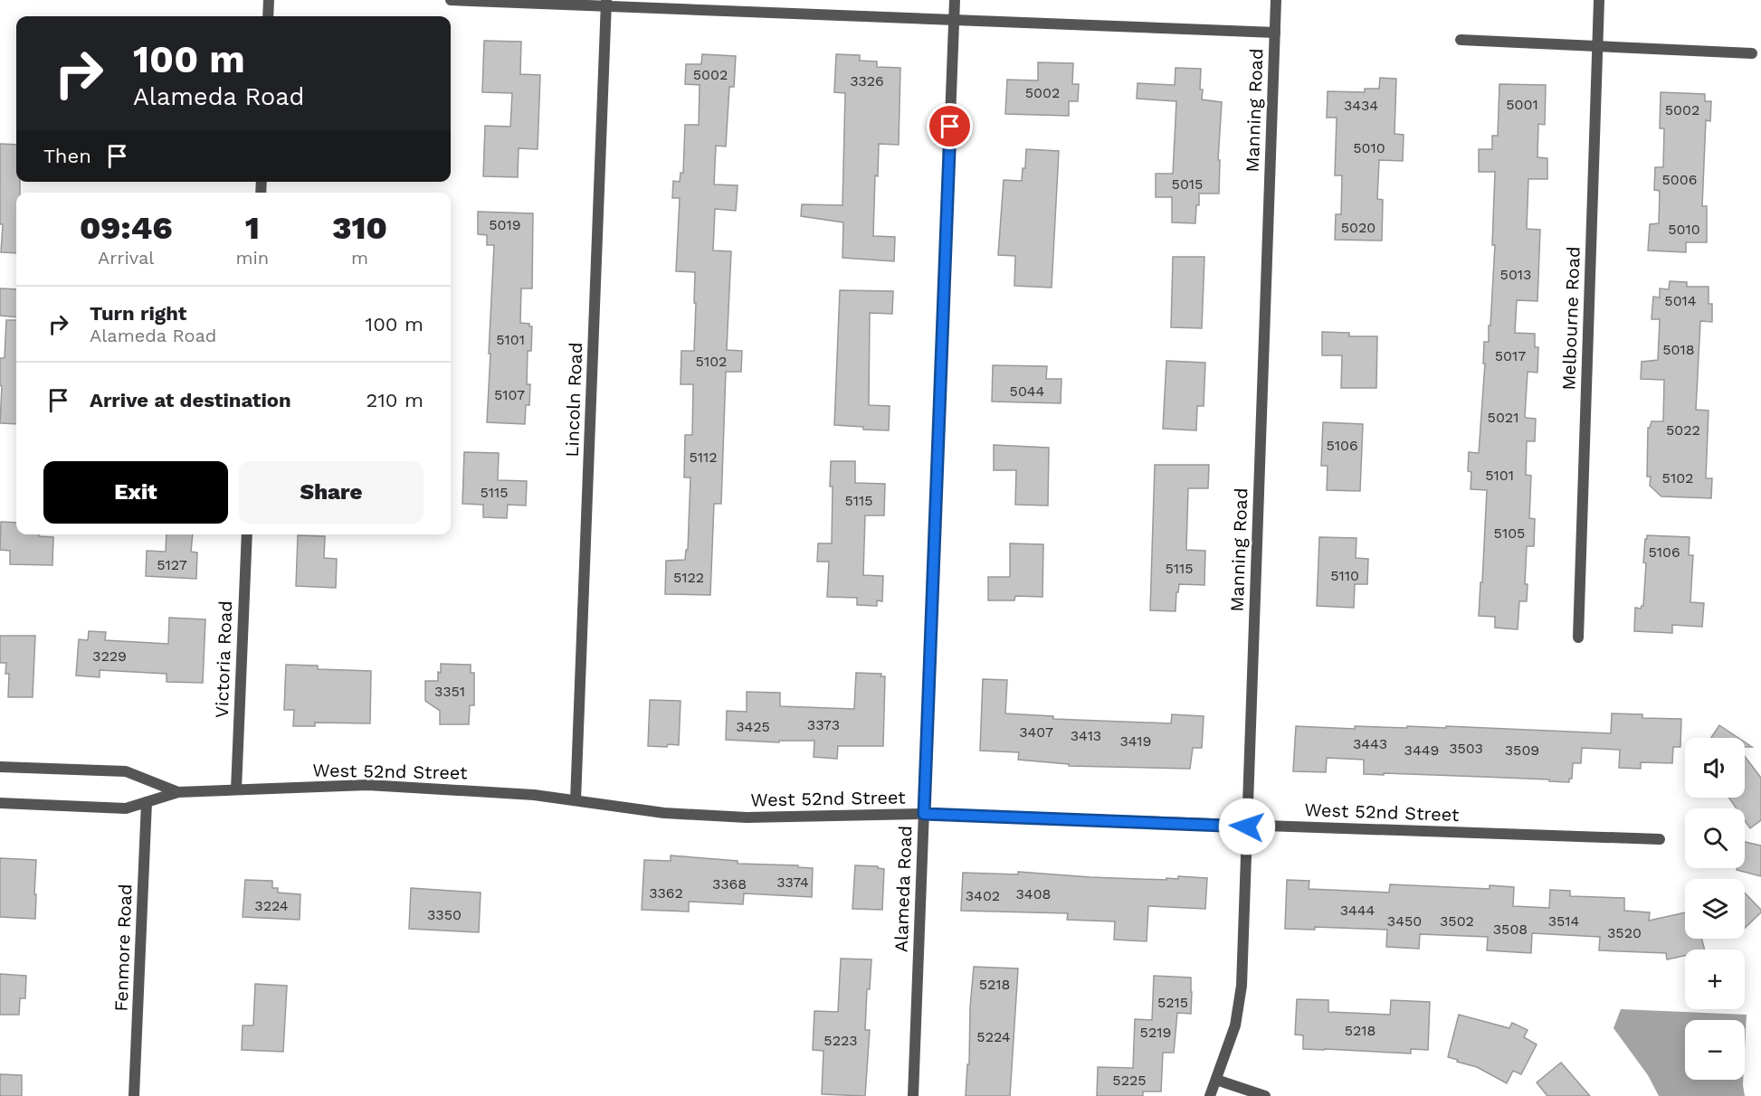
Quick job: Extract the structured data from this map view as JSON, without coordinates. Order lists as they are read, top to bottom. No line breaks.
{"streets":{"street":["Manning Road","Melbourne Road","Lincoln Road","Victoria Road","West 52nd Street","Alameda Road","Fenmore Road"]},"crossings":[["Manning Road","West 52nd Street"],["Lincoln Road","West 52nd Street"],["Victoria Road","West 52nd Street"],["West 52nd Street","Alameda Road"],["West 52nd Street","Fenmore Road"]],"house_numbers":["5002","3326","5002","5001","3434","5002","5010","5006","5015","5019","5020","5010","5013","5014","5101","5018","5017","5102","5044","5107","5021","5022","5106","5112","5101","5102","5115","5115","5105","5106","5127","5115","5110","5122","3229","3351","3373","3425","3407","3413","3419","3443","3503","3449","3509","3374","3368","3362","3408","3402","3224","3444","3350","3450","3502","3514","3508","3520","5218","5215","5218","5219","5224","5223","5225"],"page":{"turn":["100 m","Alameda Road"],"then":"Then","eta":["09:46","Arrival","1","min","310","m"],"list":[{"name":"Turn right","note":"Alameda Road","value":"100 m"},{"name":"Arrive at destination","value":"210 m"}],"buttons":["Exit","Share"],"map_buttons":["+","−"]}}
